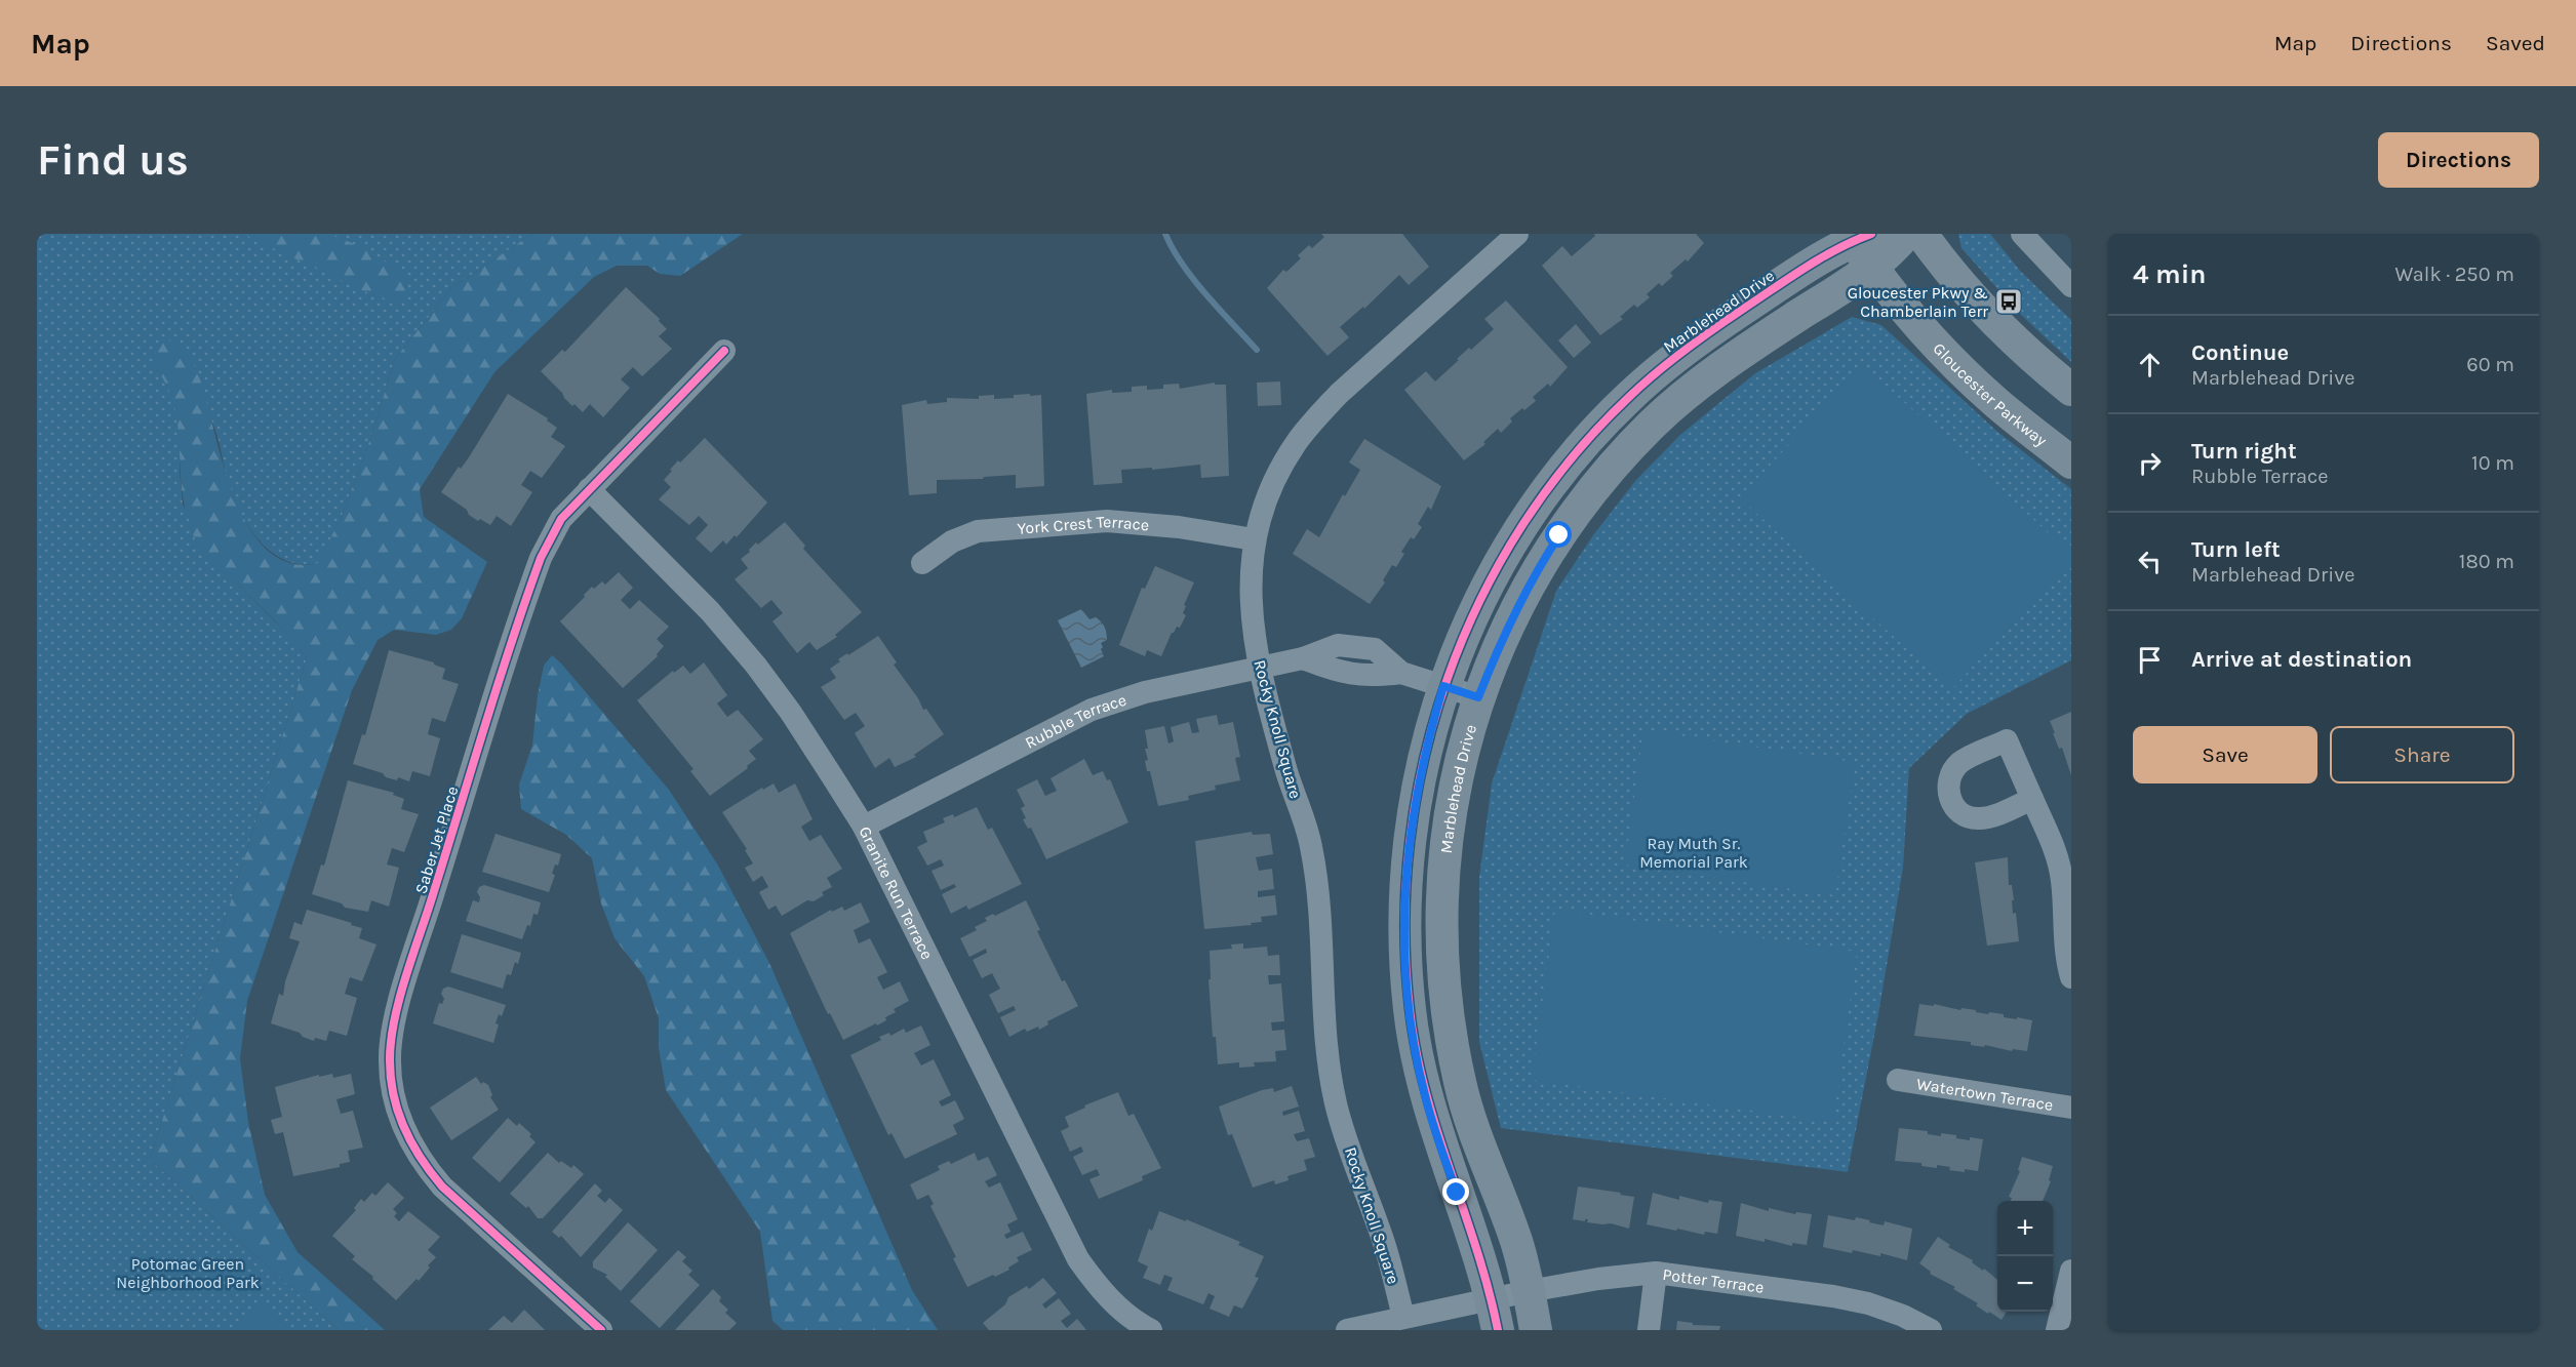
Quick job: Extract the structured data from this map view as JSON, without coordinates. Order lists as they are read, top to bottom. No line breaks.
{"streets":{"street":["Marblehead Drive","Gloucester Parkway","York Crest Terrace","Rubble Terrace","Rocky Knoll Square","Saber Jet Place","Granite Run Terrace","Watertown Terrace","Potter Terrace"]},"crossings":[["Marblehead Drive","Gloucester Parkway"],["Marblehead Drive","Rubble Terrace"],["Marblehead Drive","Potter Terrace"],["York Crest Terrace","Rocky Knoll Square"],["Rubble Terrace","Rocky Knoll Square"],["Rubble Terrace","Granite Run Terrace"],["Saber Jet Place","Granite Run Terrace"]],"parks":["Ray Muth Sr. Memorial Park","Potomac Green Neighborhood Park"],"places":{"bus stop":["Gloucester Pkwy & Chamberlain Terr"]},"page":{"header":"Map","nav":["Map","Directions","Saved"],"buttons":["Directions",["Save","Share"]],"title":"Find us","heading":["4 min","Walk · 250 m"],"list":[["Continue","Marblehead Drive","60 m"],["Turn right","Rubble Terrace","10 m"],["Turn left","Marblehead Drive","180 m"],"Arrive at destination"],"map_buttons":["+","−"]}}
